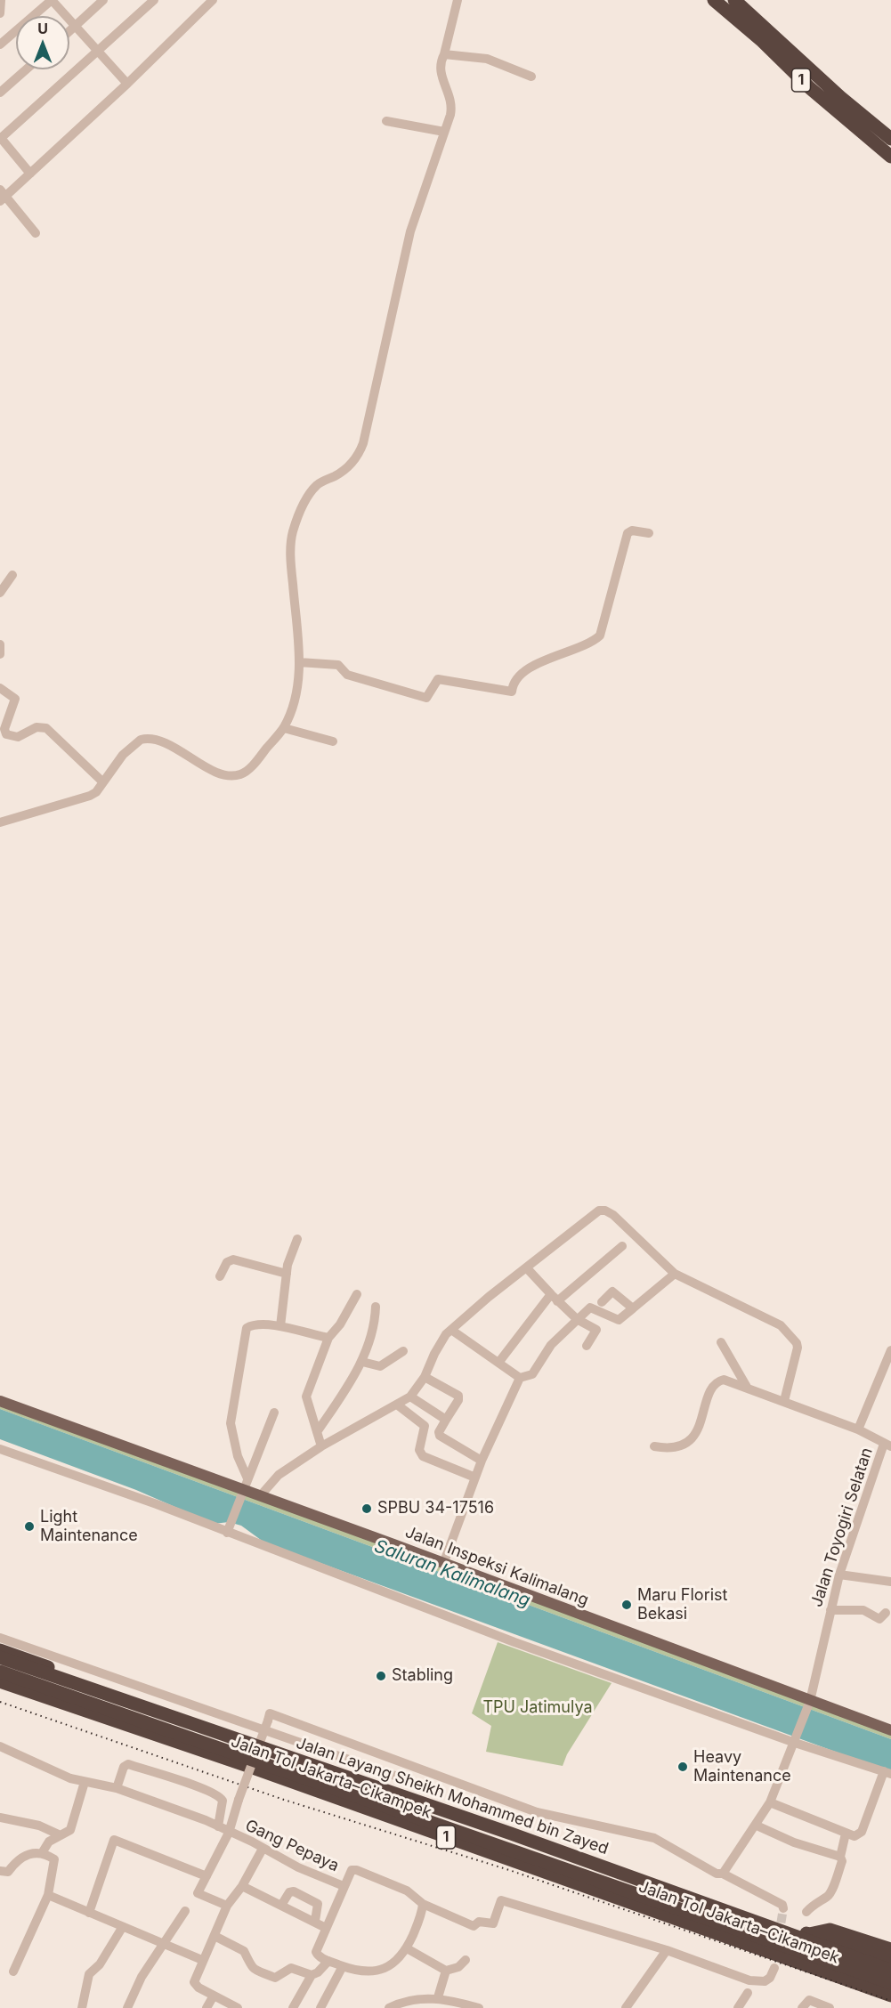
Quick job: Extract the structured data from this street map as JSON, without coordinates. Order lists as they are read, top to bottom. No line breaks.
{"streets":{"highway":["1","Jalan Tol Jakarta–Cikampek","Jalan Layang Sheikh Mohammed bin Zayed"],"main road":["Jalan Inspeksi Kalimalang"],"street":["Jalan Toyogiri Selatan","Gang Pepaya"]},"crossings":[["Jalan Toyogiri Selatan","Jalan Inspeksi Kalimalang"]],"water":["Saluran Kalimalang"],"parks":["TPU Jatimulya"],"places":["SPBU 34-17516","Light Maintenance","Maru Florist Bekasi","Stabling","Heavy Maintenance"],"north":"top"}
